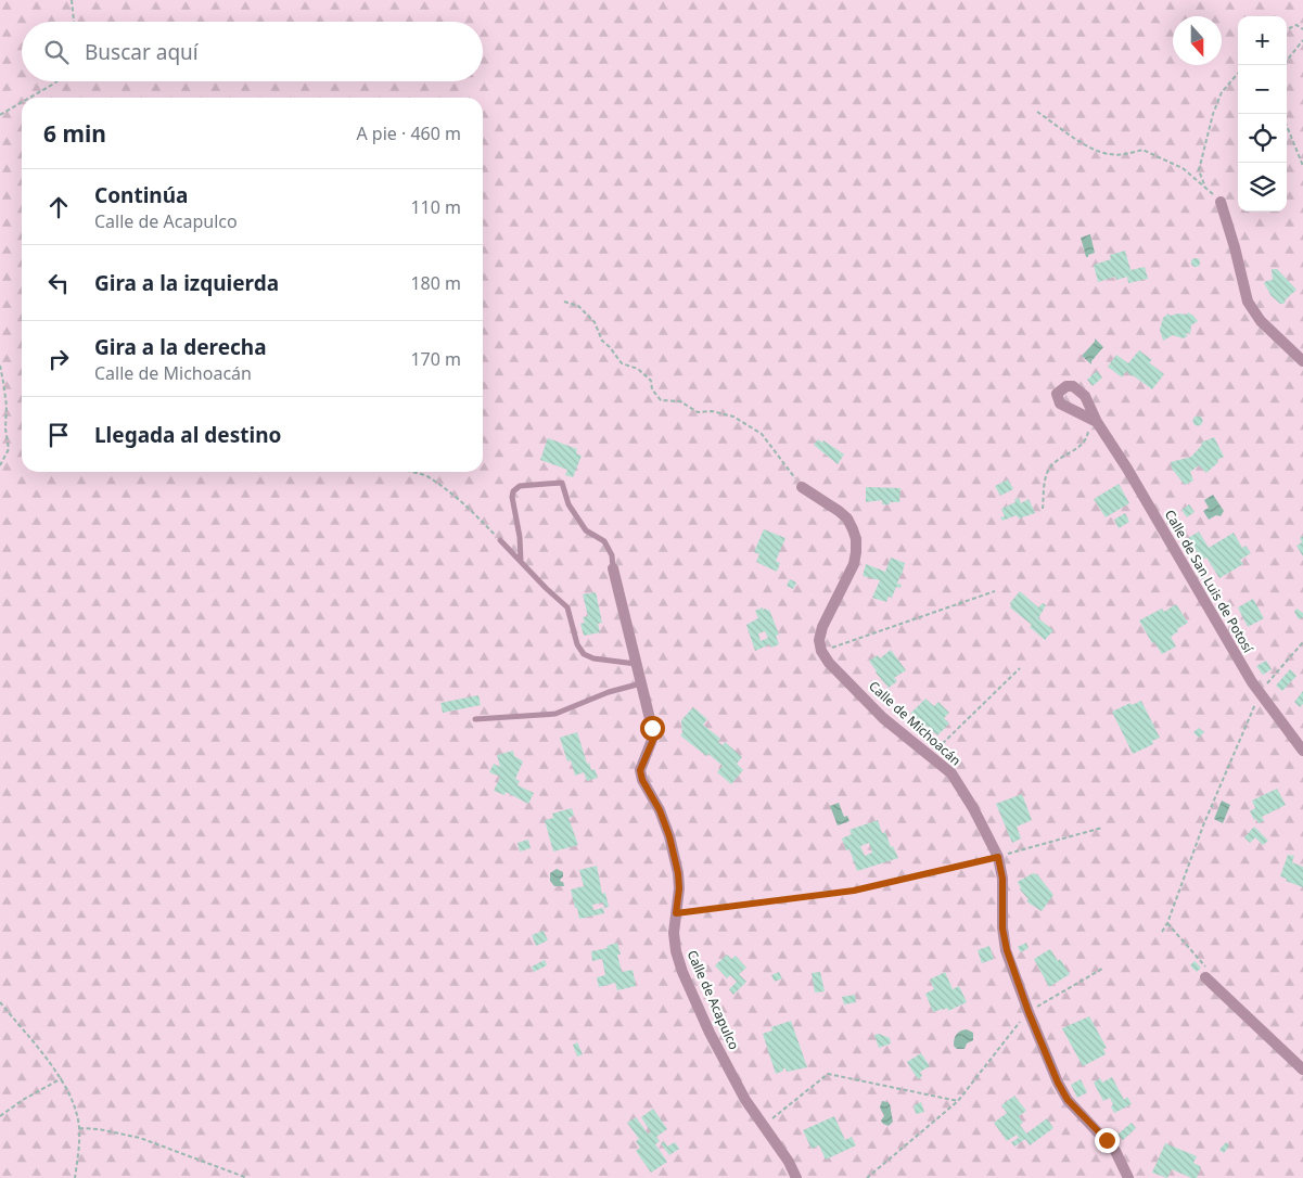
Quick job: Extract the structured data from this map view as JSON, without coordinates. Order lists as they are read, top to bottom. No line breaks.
{"streets":{"street":["Calle de San Luis de Potosí","Calle de Michoacán","Calle de Acapulco"]},"north":"bottom","page":{"map_buttons":["+","−"],"search":"Buscar aquí","heading":["6 min","A pie · 460 m"],"list":[["Continúa","Calle de Acapulco","110 m"],["Gira a la izquierda","180 m"],["Gira a la derecha","Calle de Michoacán","170 m"],"Llegada al destino"]}}
